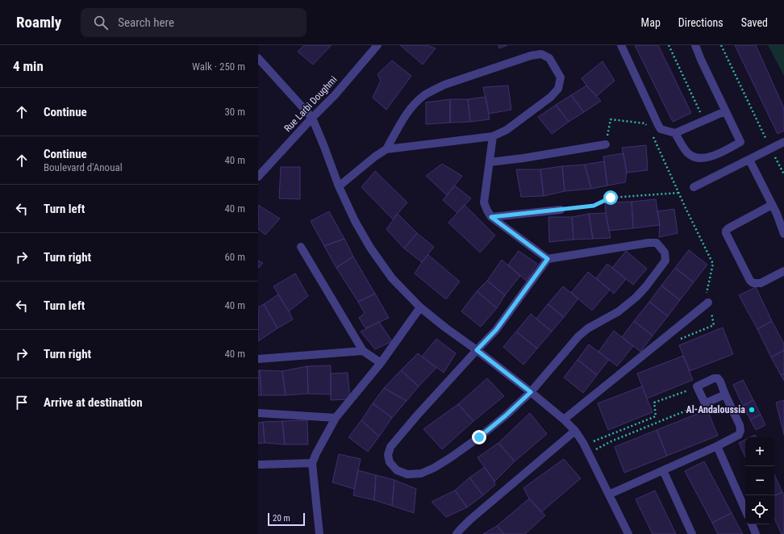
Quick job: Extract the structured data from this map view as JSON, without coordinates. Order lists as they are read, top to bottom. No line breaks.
{"streets":{"street":["Rue Larbi Doughmi"]},"places":["Al-Andaloussia"],"scale_bar":"20 m","page":{"header":"Roamly","search":"Search here","nav":["Map","Directions","Saved"],"heading":["4 min","Walk · 250 m"],"list":[["Continue","30 m"],["Continue","Boulevard d'Anoual","40 m"],["Turn left","40 m"],["Turn right","60 m"],["Turn left","40 m"],["Turn right","40 m"],"Arrive at destination"],"map_buttons":["+","−"],"scale":"20 m"}}
